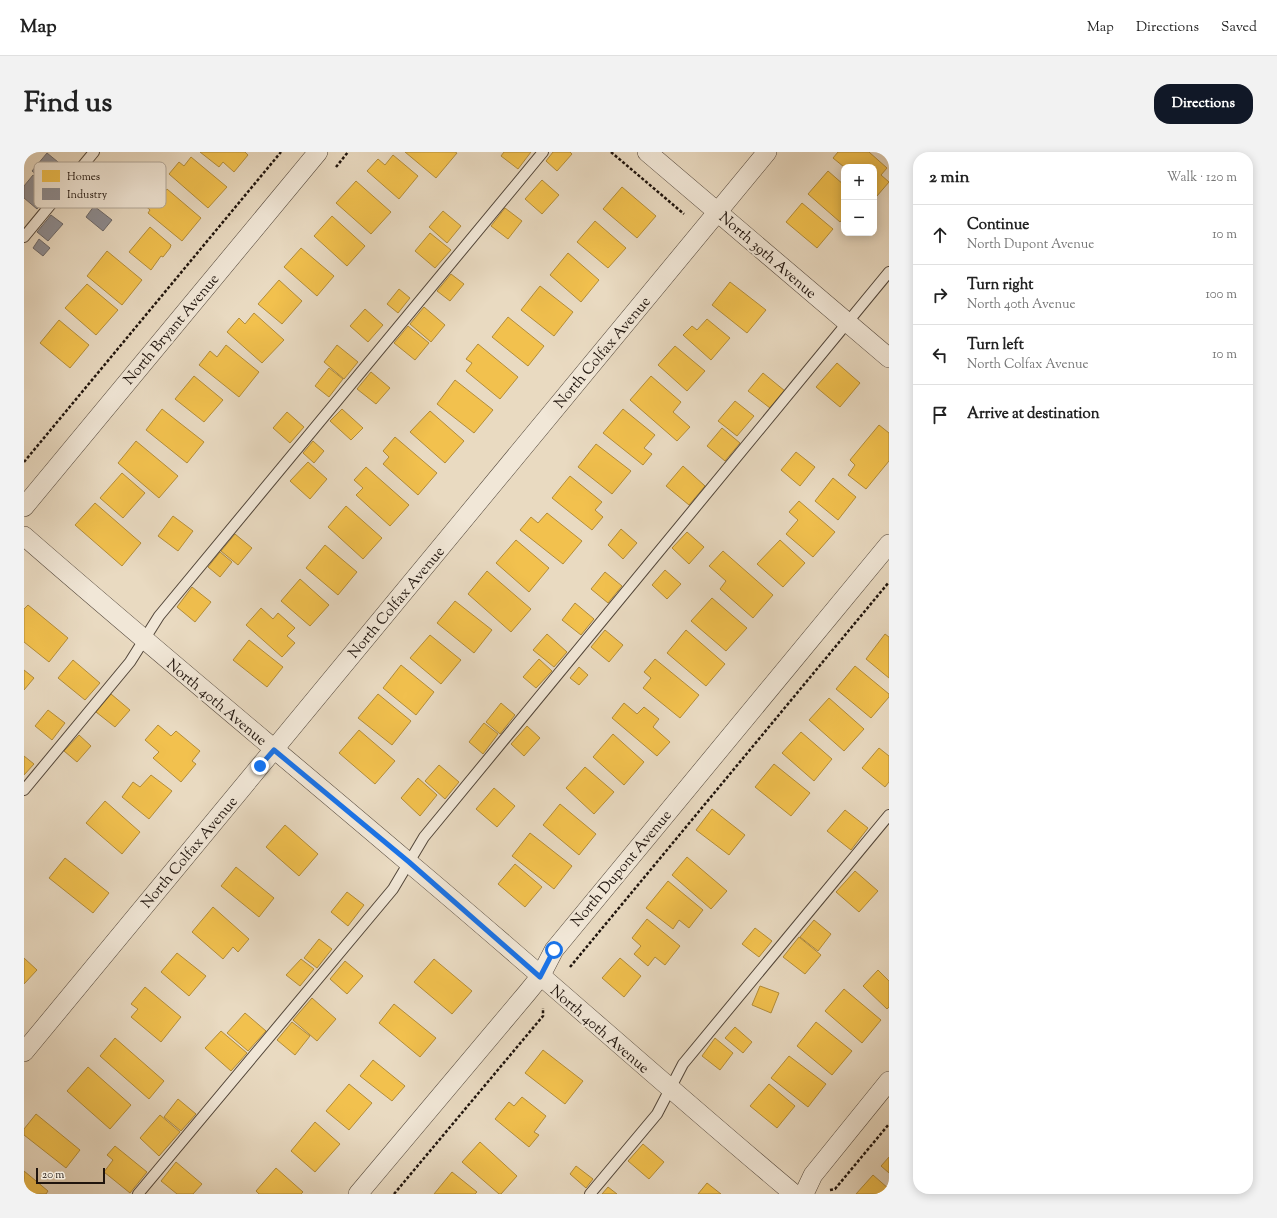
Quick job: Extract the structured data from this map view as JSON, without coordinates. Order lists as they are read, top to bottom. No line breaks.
{"streets":{"street":["North 39th Avenue","North Bryant Avenue","North Colfax Avenue","North 40th Avenue","North Dupont Avenue"]},"crossings":[["North 39th Avenue","North Colfax Avenue"],["North Colfax Avenue","North 40th Avenue"],["North 40th Avenue","North Dupont Avenue"]],"legend":["Homes","Industry"],"scale_bar":"20 m","page":{"header":"Map","nav":["Map","Directions","Saved"],"title":"Find us","buttons":"Directions","heading":["2 min","Walk · 120 m"],"map_buttons":["+","−"],"list":[["Continue","North Dupont Avenue","10 m"],["Turn right","North 40th Avenue","100 m"],["Turn left","North Colfax Avenue","10 m"],"Arrive at destination"],"scale":"20 m"}}
